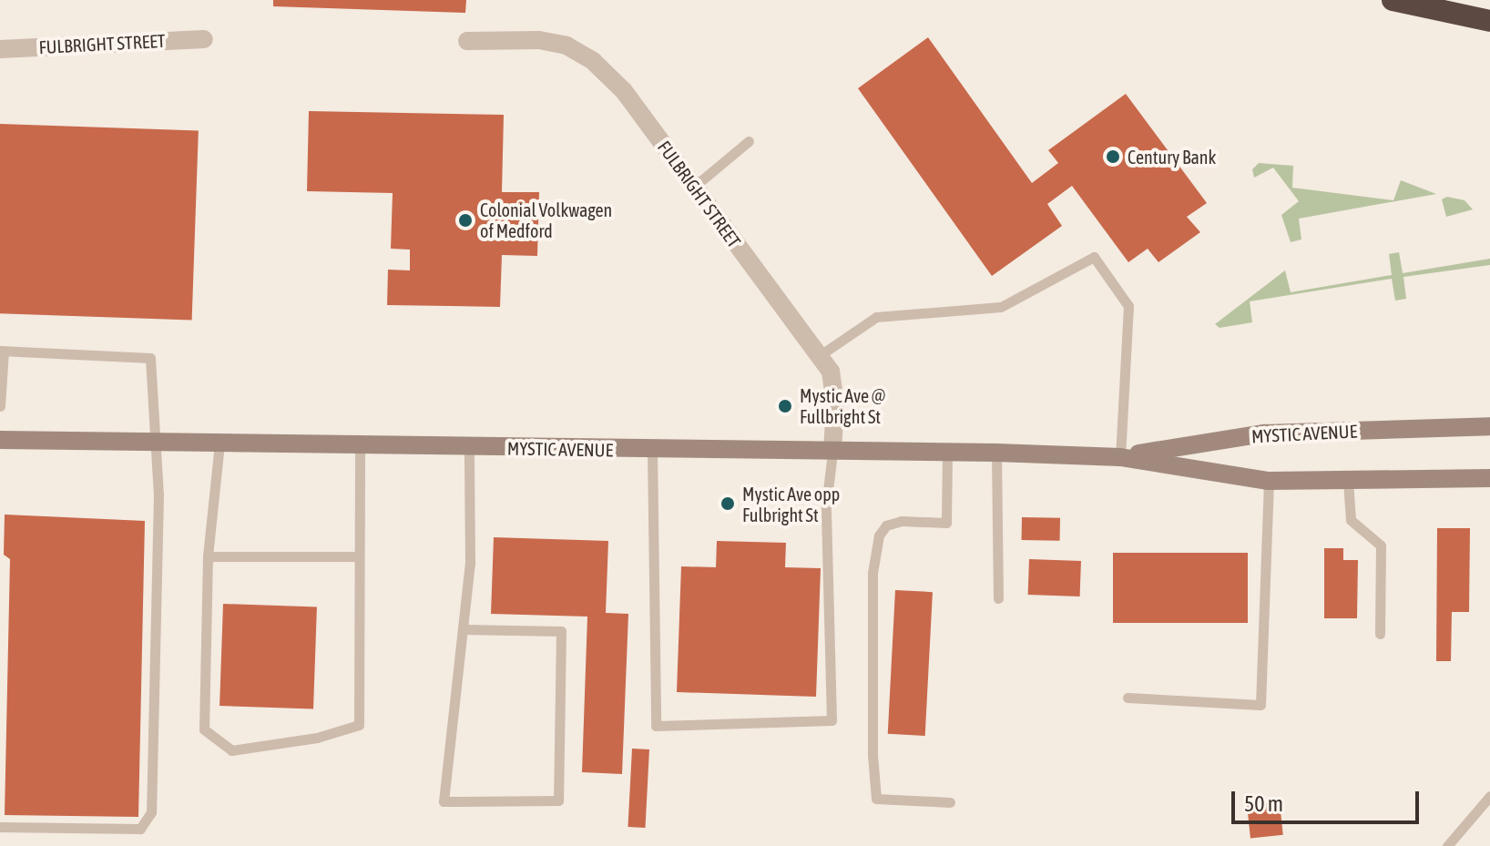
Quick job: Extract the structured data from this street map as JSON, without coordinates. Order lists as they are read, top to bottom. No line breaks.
{"streets":{"main road":["MYSTIC AVENUE"],"street":["FULBRIGHT STREET"]},"crossings":[["FULBRIGHT STREET","MYSTIC AVENUE"]],"places":["Century Bank","Colonial Volkwagen of Medford","Mystic Ave @ Fullbright St","Mystic Ave opp Fulbright St"],"scale_bar":"50 m"}
